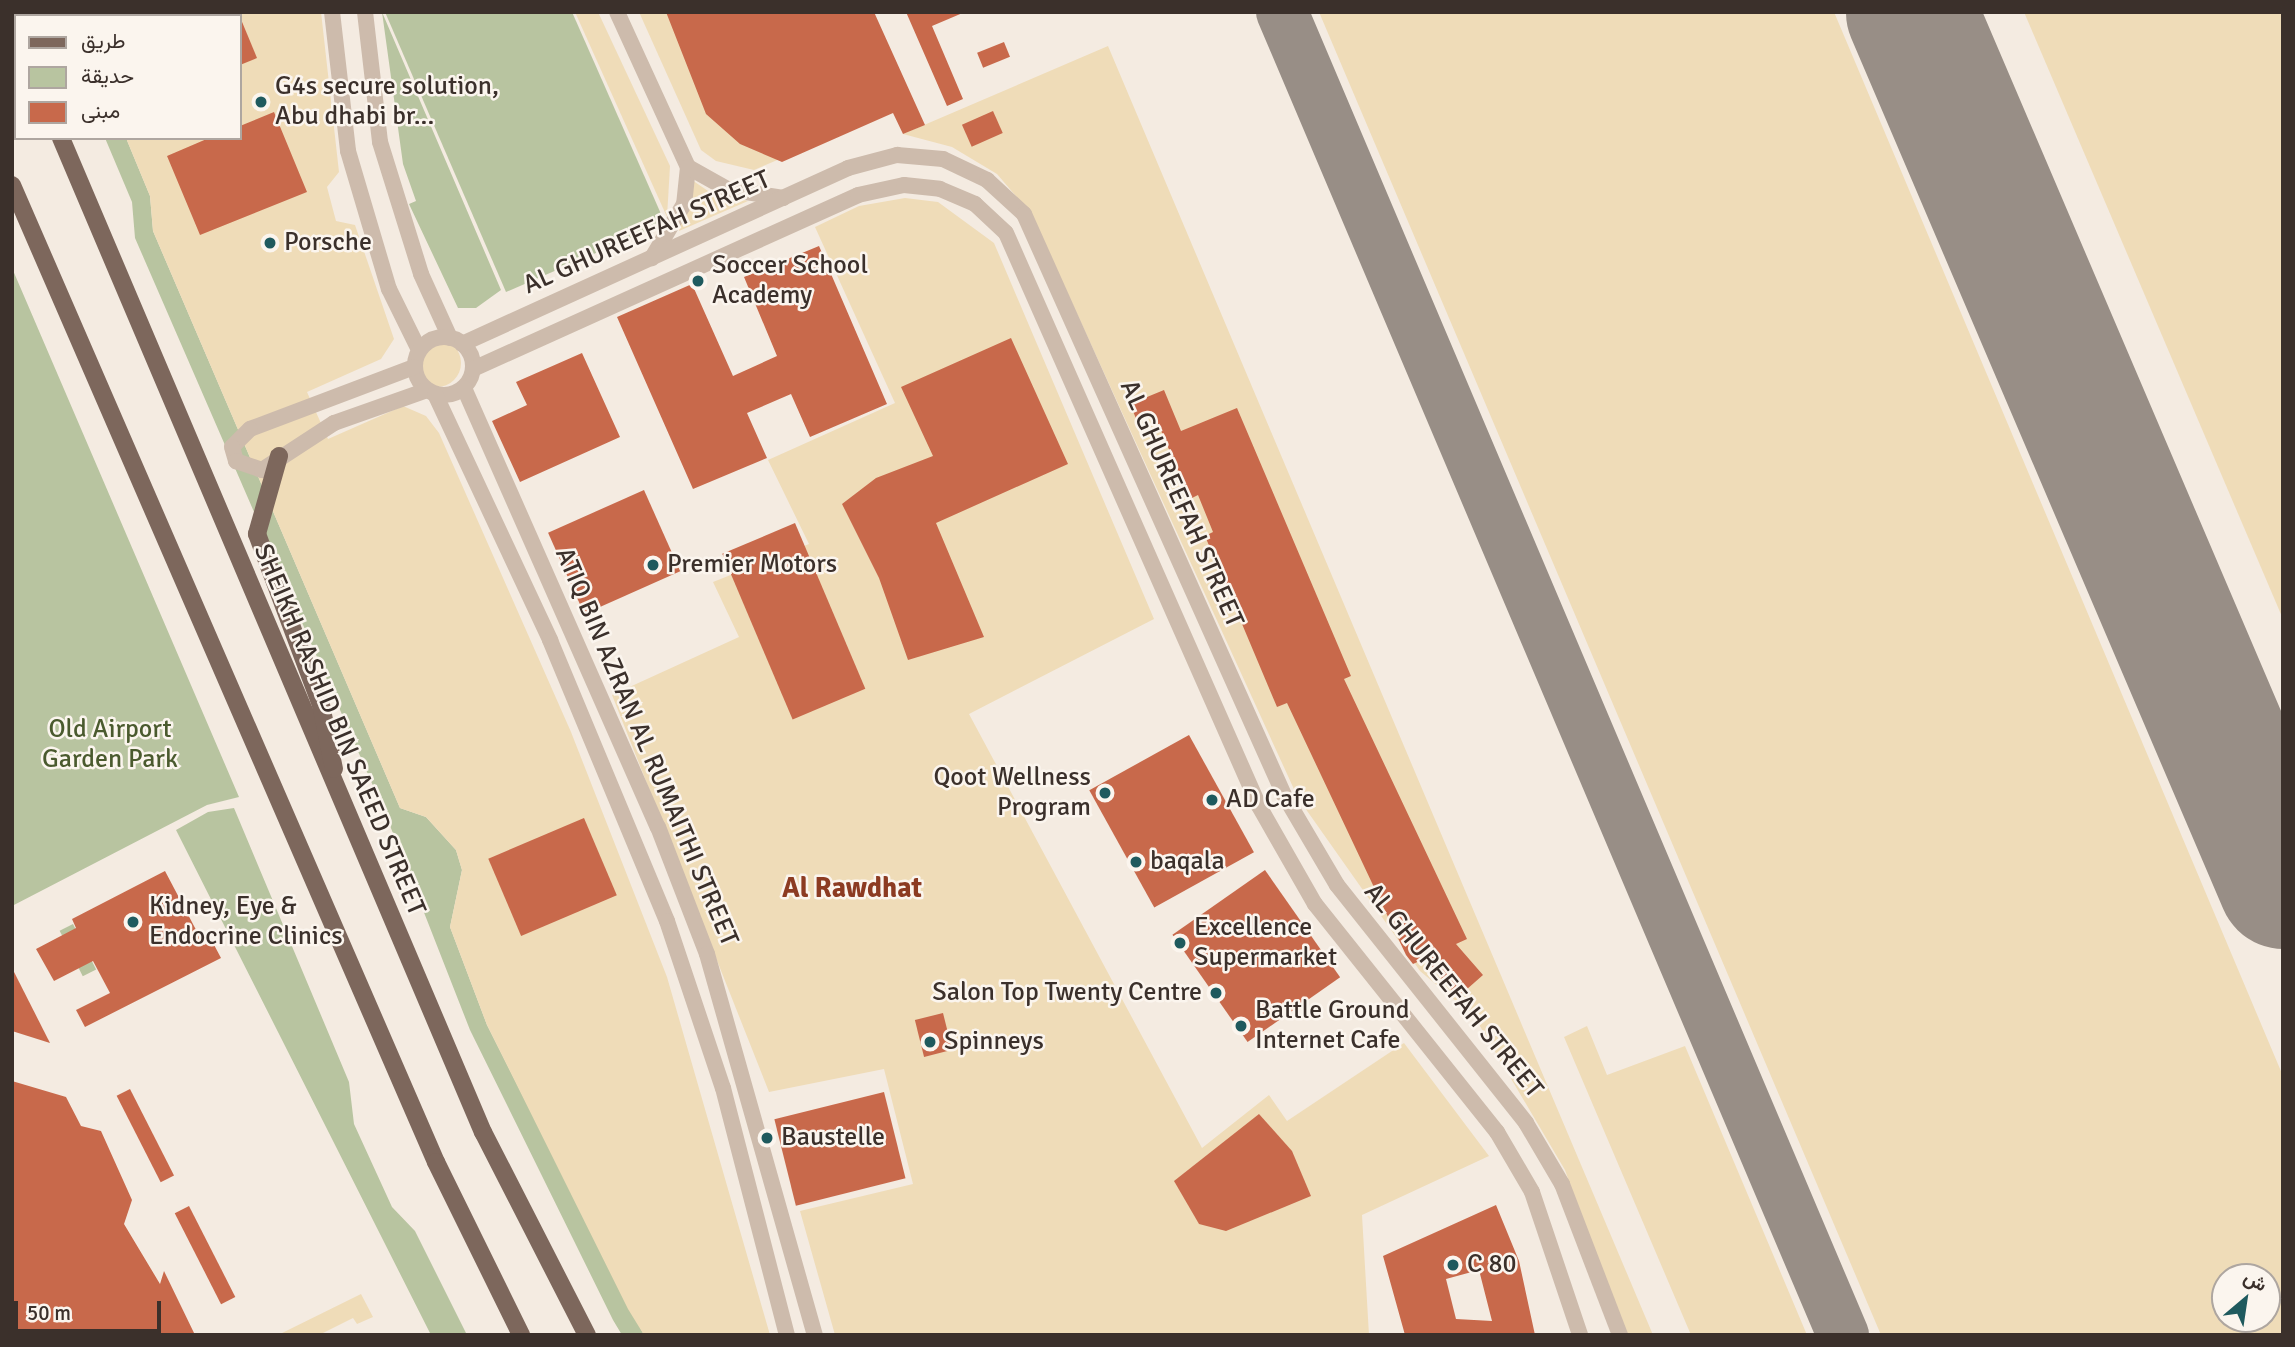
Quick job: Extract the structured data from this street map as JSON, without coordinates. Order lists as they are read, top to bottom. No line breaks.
{"streets":{"main road":["SHEIKH RASHID BIN SAEED STREET"],"street":["AL GHUREEFAH STREET","ATIQ BIN AZRAN AL RUMAITHI STREET"]},"crossings":[["AL GHUREEFAH STREET","ATIQ BIN AZRAN AL RUMAITHI STREET"]],"districts":["Al Rawdhat"],"parks":["Old Airport Garden Park"],"places":["G4s secure solution, Abu dhabi br...","Porsche","Soccer School Academy","Premier Motors","Qoot Wellness Program","AD Cafe","baqala","Kidney, Eye & Endocrine Clinics","Excellence Supermarket","Salon Top Twenty Centre","Battle Ground Internet Cafe","Spinneys","Baustelle","C 80"],"legend":["طريق","حديقة","مبنى"],"scale_bar":"50 m","north":"top right"}
